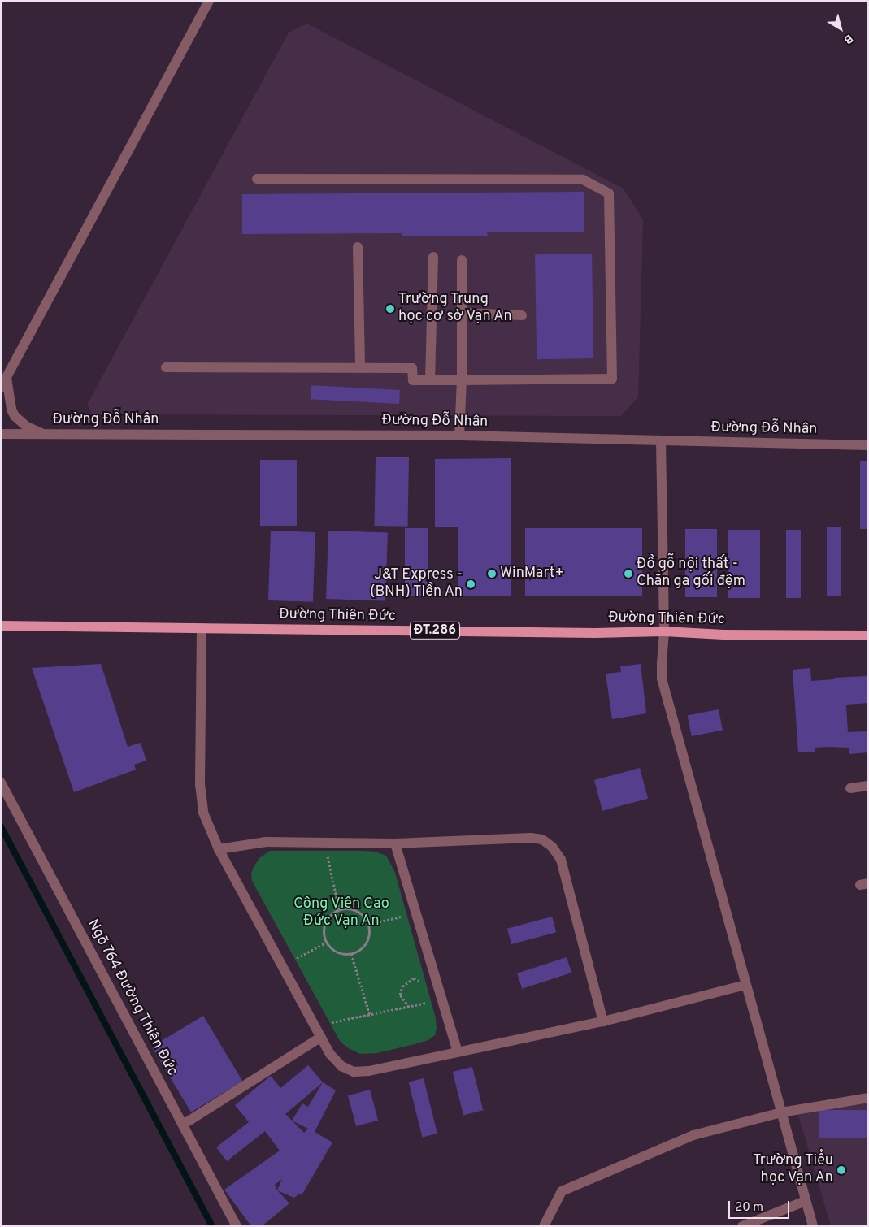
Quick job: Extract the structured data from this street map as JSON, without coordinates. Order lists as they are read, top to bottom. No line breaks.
{"streets":{"main road":["Đường Thiên Đức","ĐT.286"],"street":["Đường Đỗ Nhân","Ngõ 764 Đường Thiên Đức"]},"parks":["Công Viên Cao Đức Vạn An"],"places":["Trường Trung học cơ sở Vạn An","WinMart+","Đồ gỗ nội thất - Chăn ga gối đệm","J&T Express - (BNH) Tiền An","Trường Tiểu học Vạn An"],"scale_bar":"20 m","north":"bottom right"}
